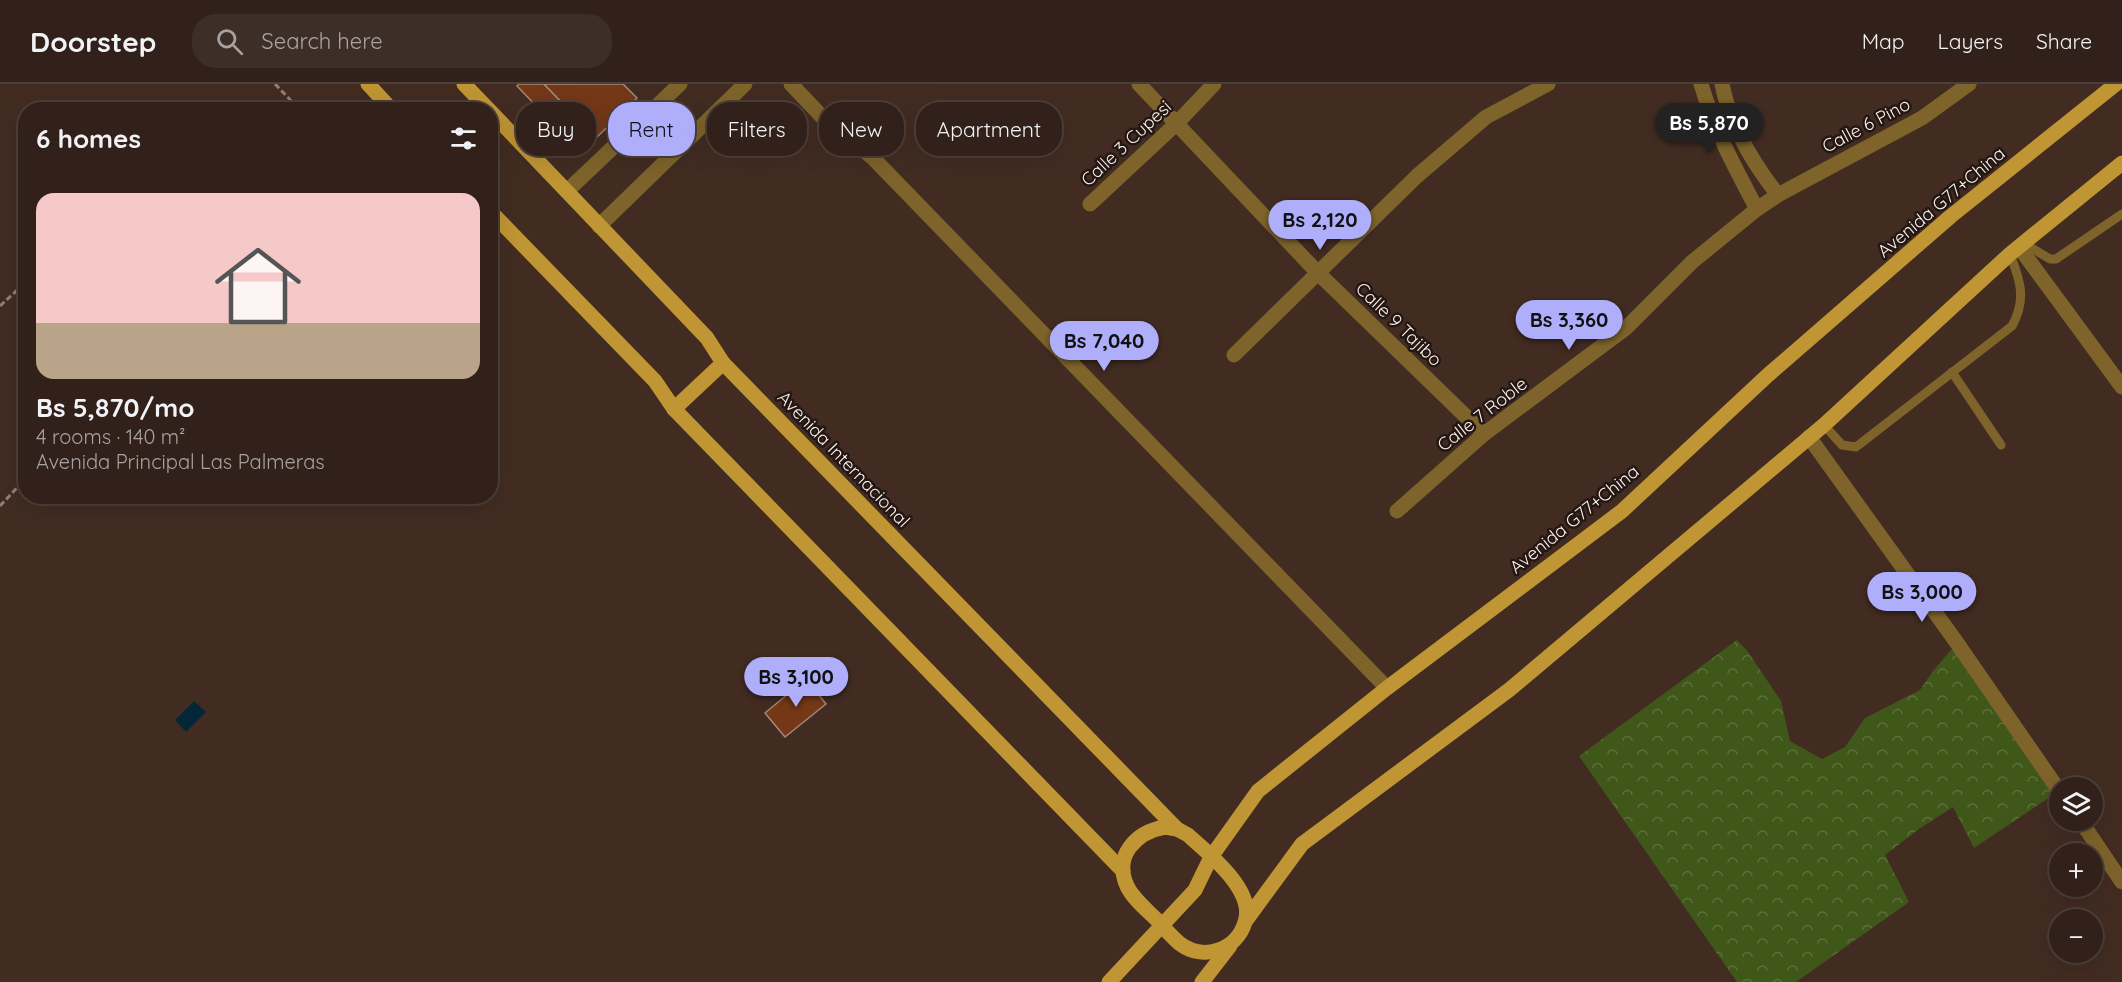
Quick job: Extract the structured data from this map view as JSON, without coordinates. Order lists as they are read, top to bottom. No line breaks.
{"streets":{"main road":["Avenida G77+China","Avenida Internacional"],"street":["Calle 6 Pino","Calle 3 Cupesi","Calle 9 Tajibo","Calle 7 Roble"]},"crossings":[["Calle 6 Pino","Calle 7 Roble"],["Calle 3 Cupesi","Calle 9 Tajibo"],["Avenida G77+China","Avenida Internacional"],["Calle 9 Tajibo","Calle 7 Roble"]],"page":{"header":"Doorstep","search":"Search here","nav":["Map","Layers","Share"],"chip":["Buy","Rent","Filters","New","Apartment"],"heading":"6 homes","price":["Bs 5,870","Bs 2,120","Bs 3,360","Bs 7,040","Bs 3,000","Bs 3,100"],"list":[{"name":"Bs 5,870/mo","note":"4 rooms · 140 m² · Avenida Principal Las Palmeras"}],"map_buttons":["+","−"]}}
